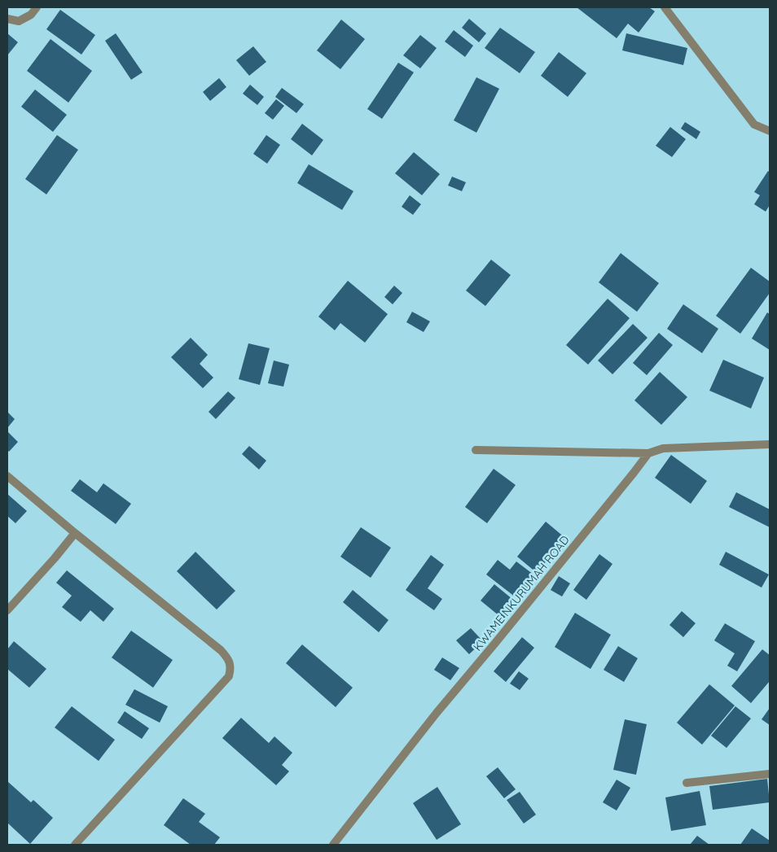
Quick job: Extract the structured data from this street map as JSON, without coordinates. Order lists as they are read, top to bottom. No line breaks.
{"streets":{"street":["KWAME NKURUMAH ROAD"]}}
